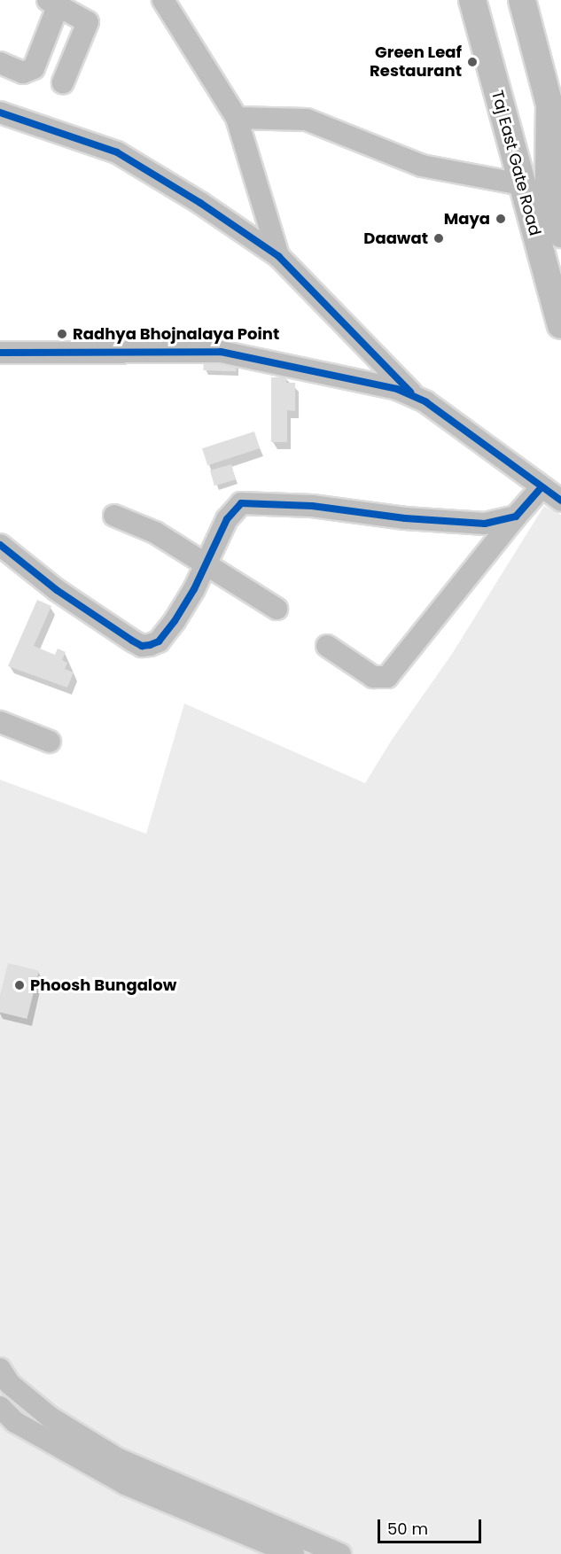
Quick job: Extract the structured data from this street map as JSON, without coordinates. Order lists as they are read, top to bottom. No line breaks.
{"streets":{"main road":["Taj East Gate Road"]},"places":["Green Leaf Restaurant","Maya","Daawat","Radhya Bhojnalaya Point","Phoosh Bungalow"],"scale_bar":"50 m"}
